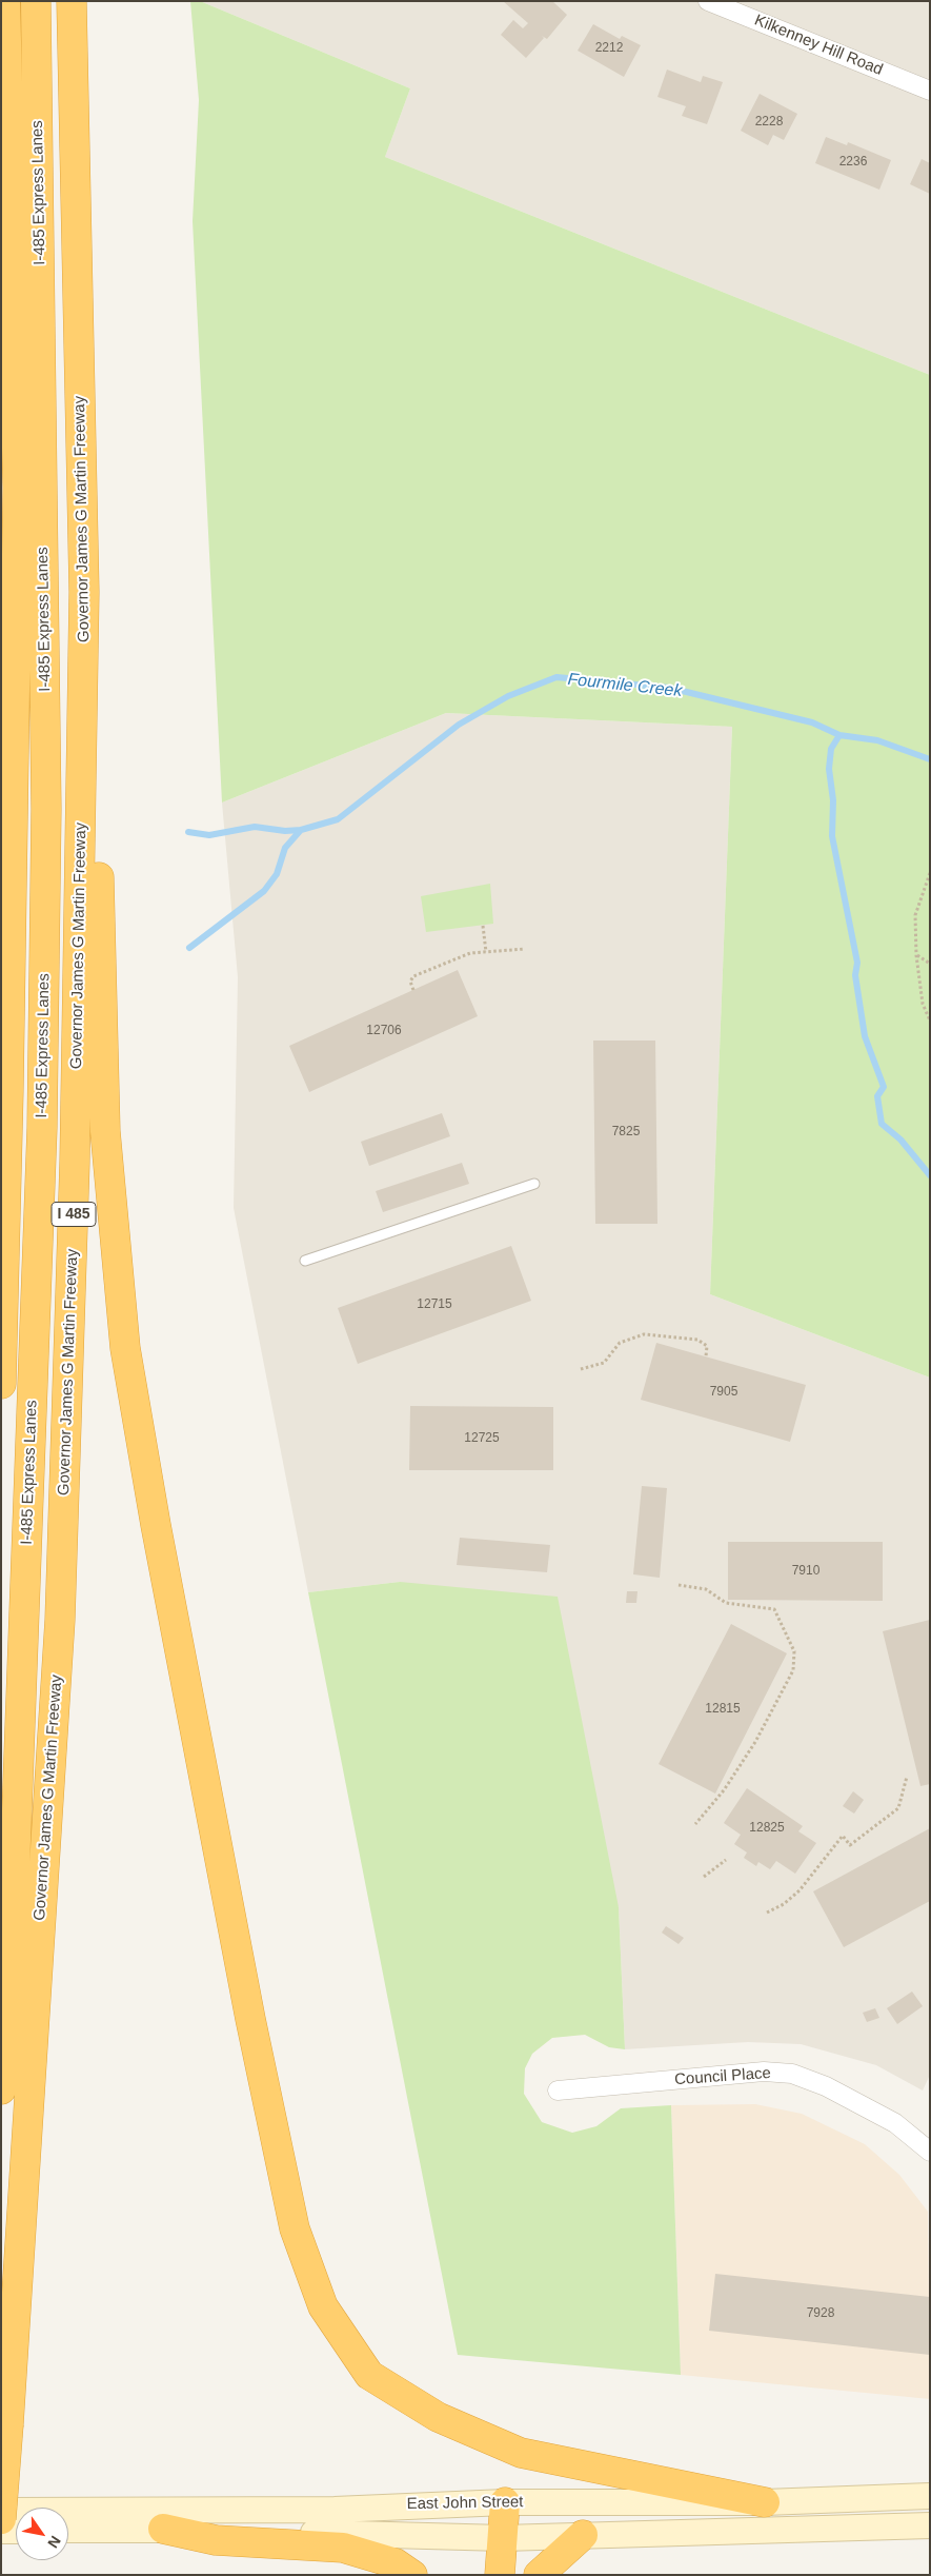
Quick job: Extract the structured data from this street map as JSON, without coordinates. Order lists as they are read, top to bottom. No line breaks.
{"streets":{"highway":["I-485 Express Lanes","Governor James G Martin Freeway","I 485"],"main road":["East John Street"],"street":["Kilkenney Hill Road","Council Place"]},"water":["Fourmile Creek"],"house_numbers":["2212","2228","2236","12706","7825","12715","7905","12725","7910","12815","12825","7928"],"north":"bottom right"}
